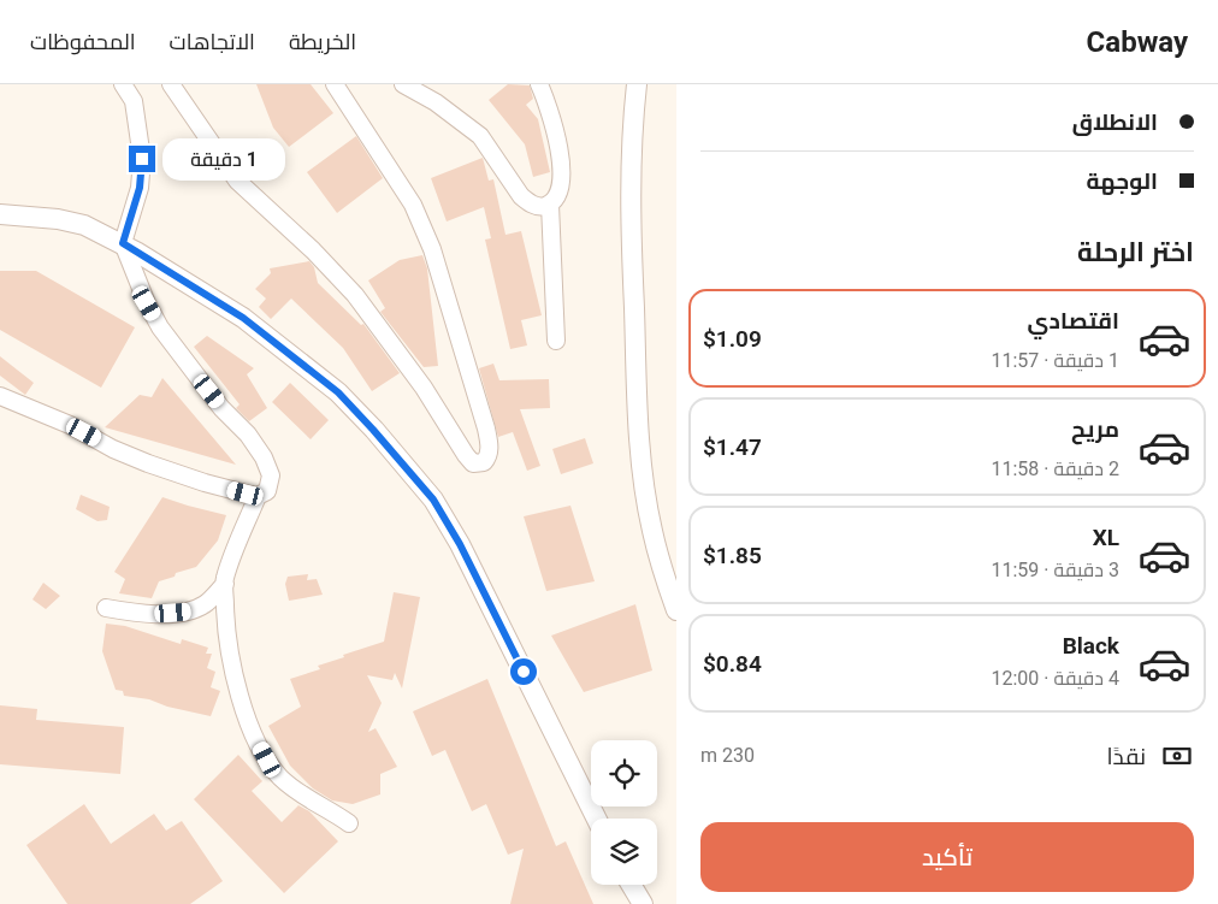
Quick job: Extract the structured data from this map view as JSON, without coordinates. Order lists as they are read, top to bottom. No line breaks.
{"page":{"header":"Cabway","nav":["الخريطة","الاتجاهات","المحفوظات"],"banner":["الانطلاق","الوجهة"],"bubble":"1 دقيقة","heading":"اختر الرحلة","list":[{"name":"اقتصادي","note":"1 دقيقة · 11:57","value":"$1.09"},{"name":"مريح","note":"2 دقيقة · 11:58","value":"$1.47"},{"name":"XL","note":"3 دقيقة · 11:59","value":"$1.85"},{"name":"Black","note":"4 دقيقة · 12:00","value":"$0.84"}],"pay":["نقدًا","230 m"],"buttons":"تأكيد"}}
